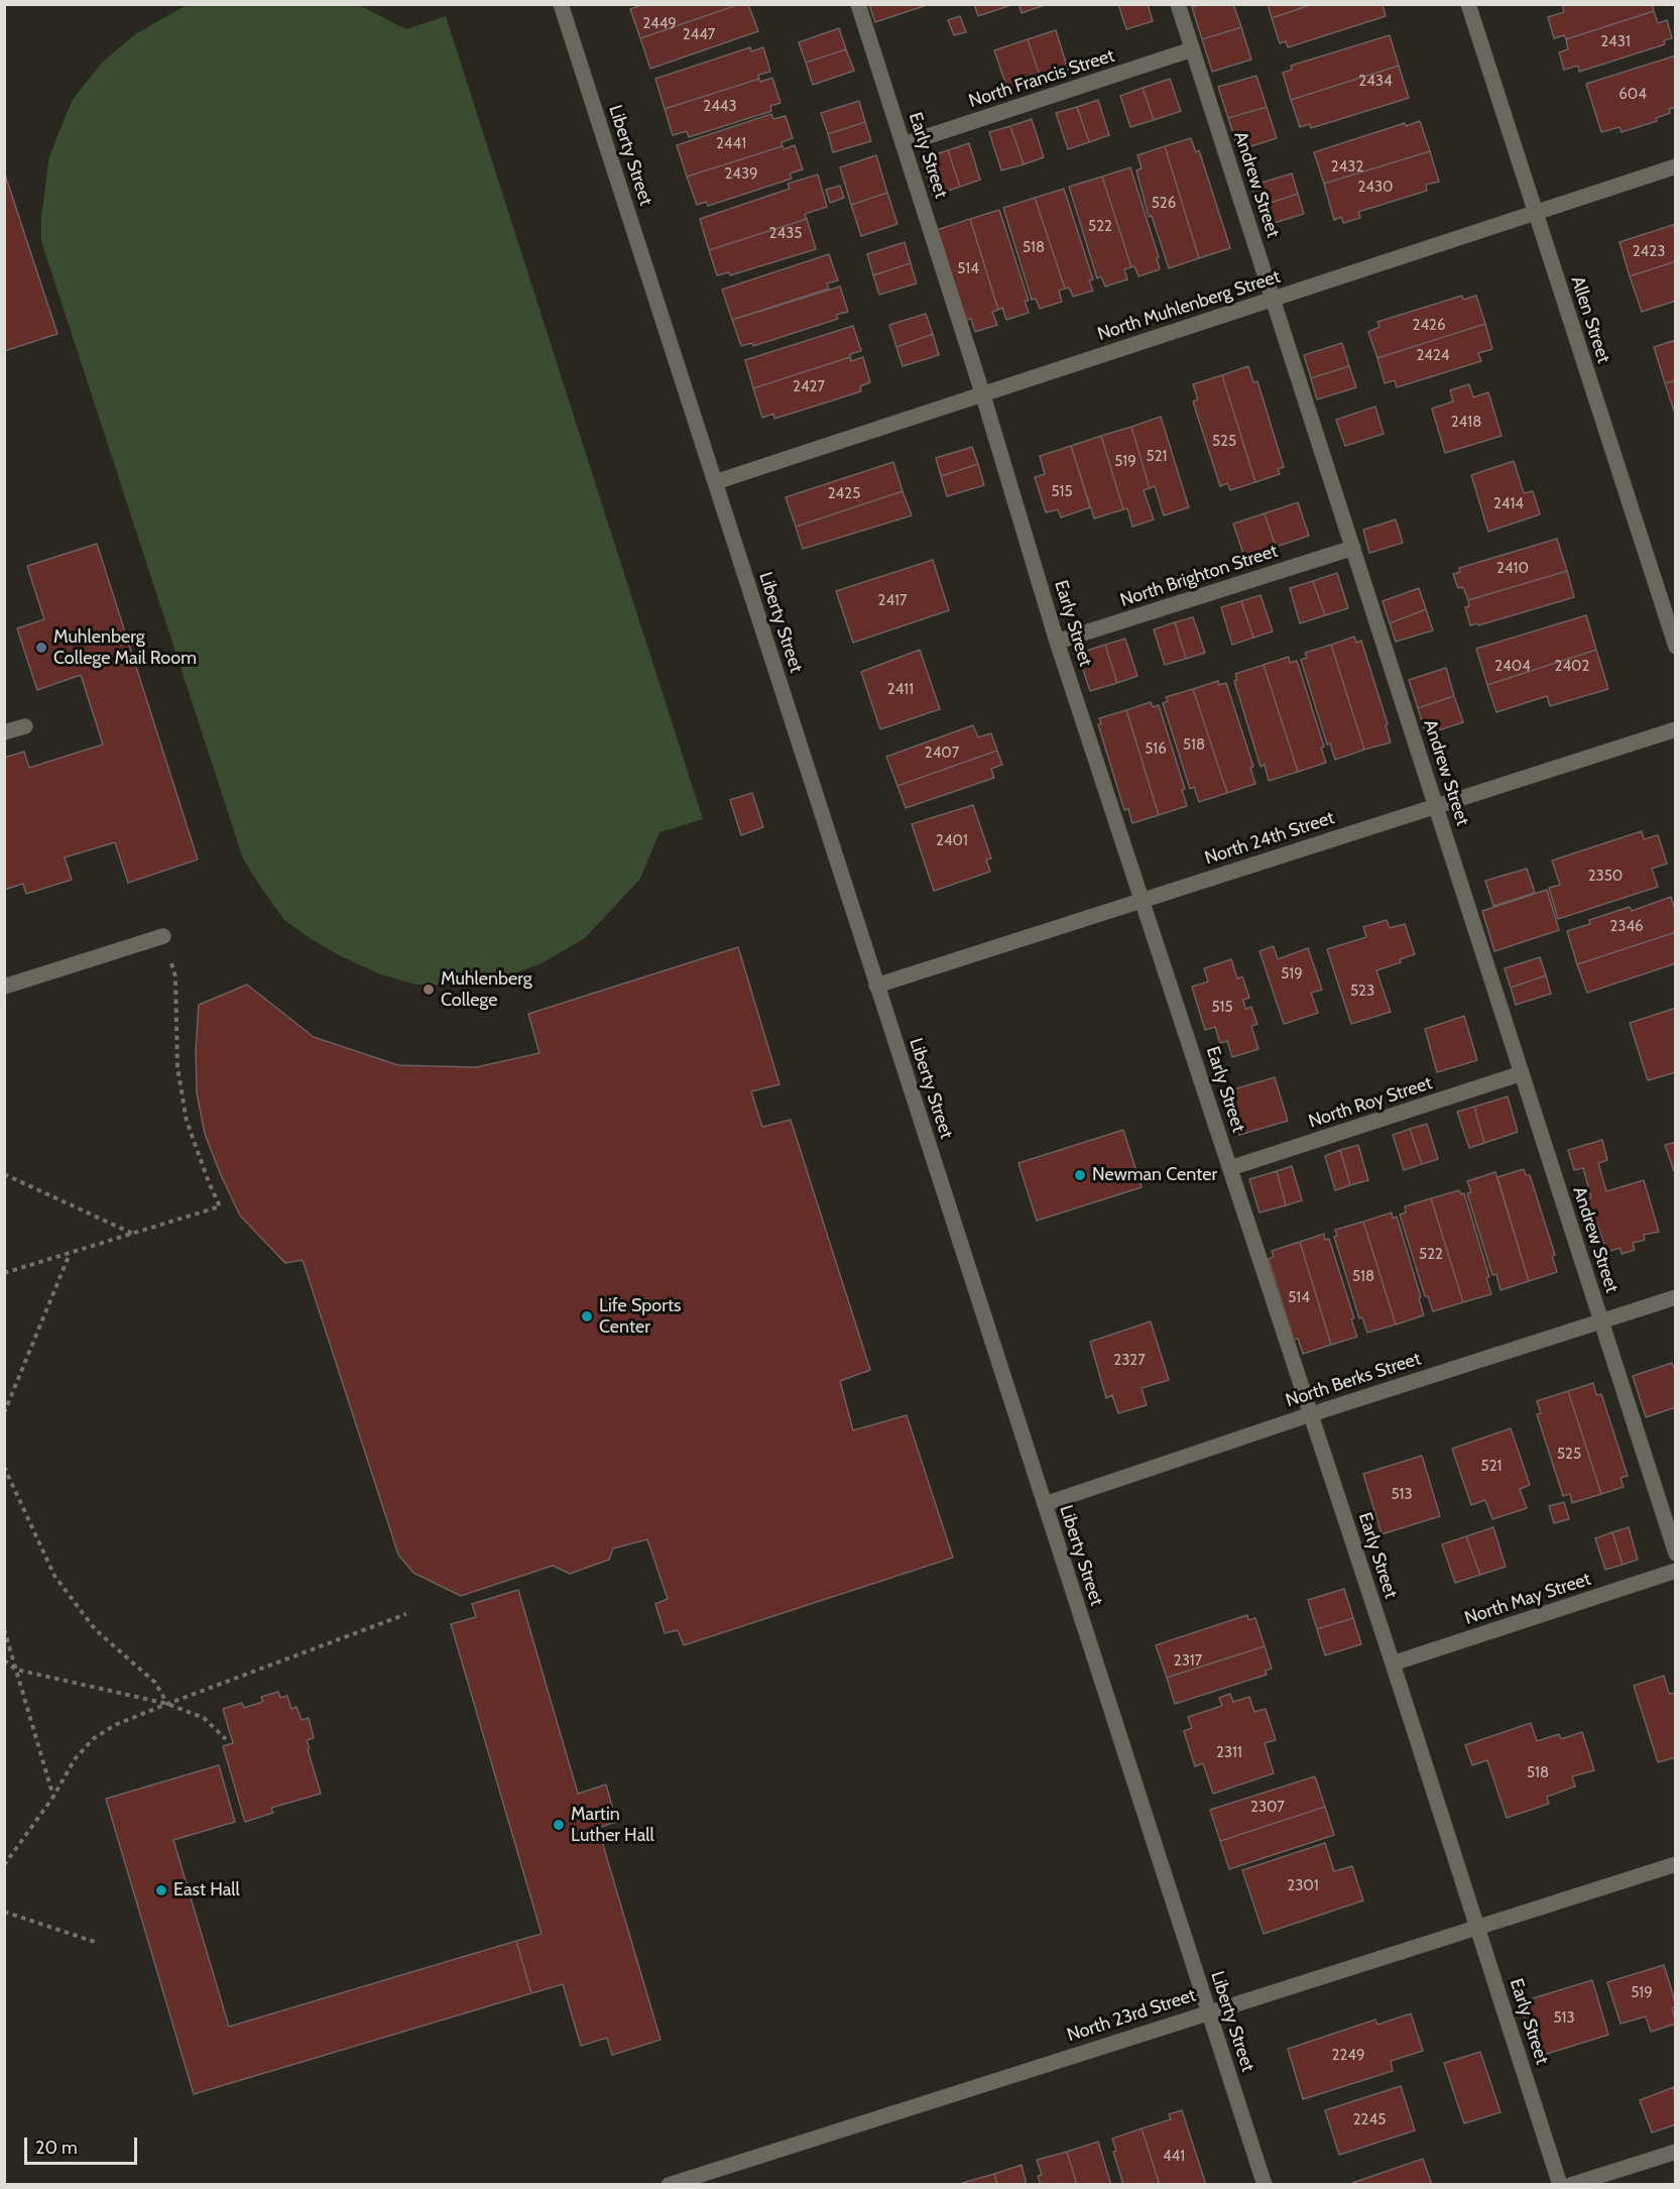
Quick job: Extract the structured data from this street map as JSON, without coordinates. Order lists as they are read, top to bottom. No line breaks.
{"streets":{"street":["North Francis Street","Liberty Street","Early Street","Andrew Street","North Muhlenberg Street","Allen Street","North Brighton Street","North 24th Street","North Roy Street","North Berks Street","North May Street","North 23rd Street"]},"crossings":[["North Francis Street","Early Street"],["North Francis Street","Andrew Street"],["Liberty Street","North Muhlenberg Street"],["Liberty Street","North 24th Street"],["Liberty Street","North Berks Street"],["Liberty Street","North 23rd Street"],["Early Street","North Muhlenberg Street"],["Early Street","North Brighton Street"],["Early Street","North 24th Street"],["Early Street","North Roy Street"],["Early Street","North Berks Street"],["Early Street","North May Street"],["Early Street","North 23rd Street"],["Andrew Street","North Muhlenberg Street"],["Andrew Street","North Brighton Street"],["Andrew Street","North 24th Street"],["Andrew Street","North Roy Street"],["Andrew Street","North Berks Street"],["North Muhlenberg Street","Allen Street"]],"places":["Muhlenberg College Mail Room","Muhlenberg College","Newman Center","Life Sports Center","Martin Luther Hall","East Hall"],"house_numbers":["2449","2447","2431","2434","604","2443","2441","2432","2439","2430","526","522","2435","518","2423","514","2426","2424","2427","2418","525","521","519","515","2425","2414","2410","2417","2404","2402","2411","518","516","2407","2401","2350","2346","519","523","515","522","518","514","2327","525","521","513","2317","2311","518","2307","2301","519","513","2249","2245","441"],"scale_bar":"20 m"}
